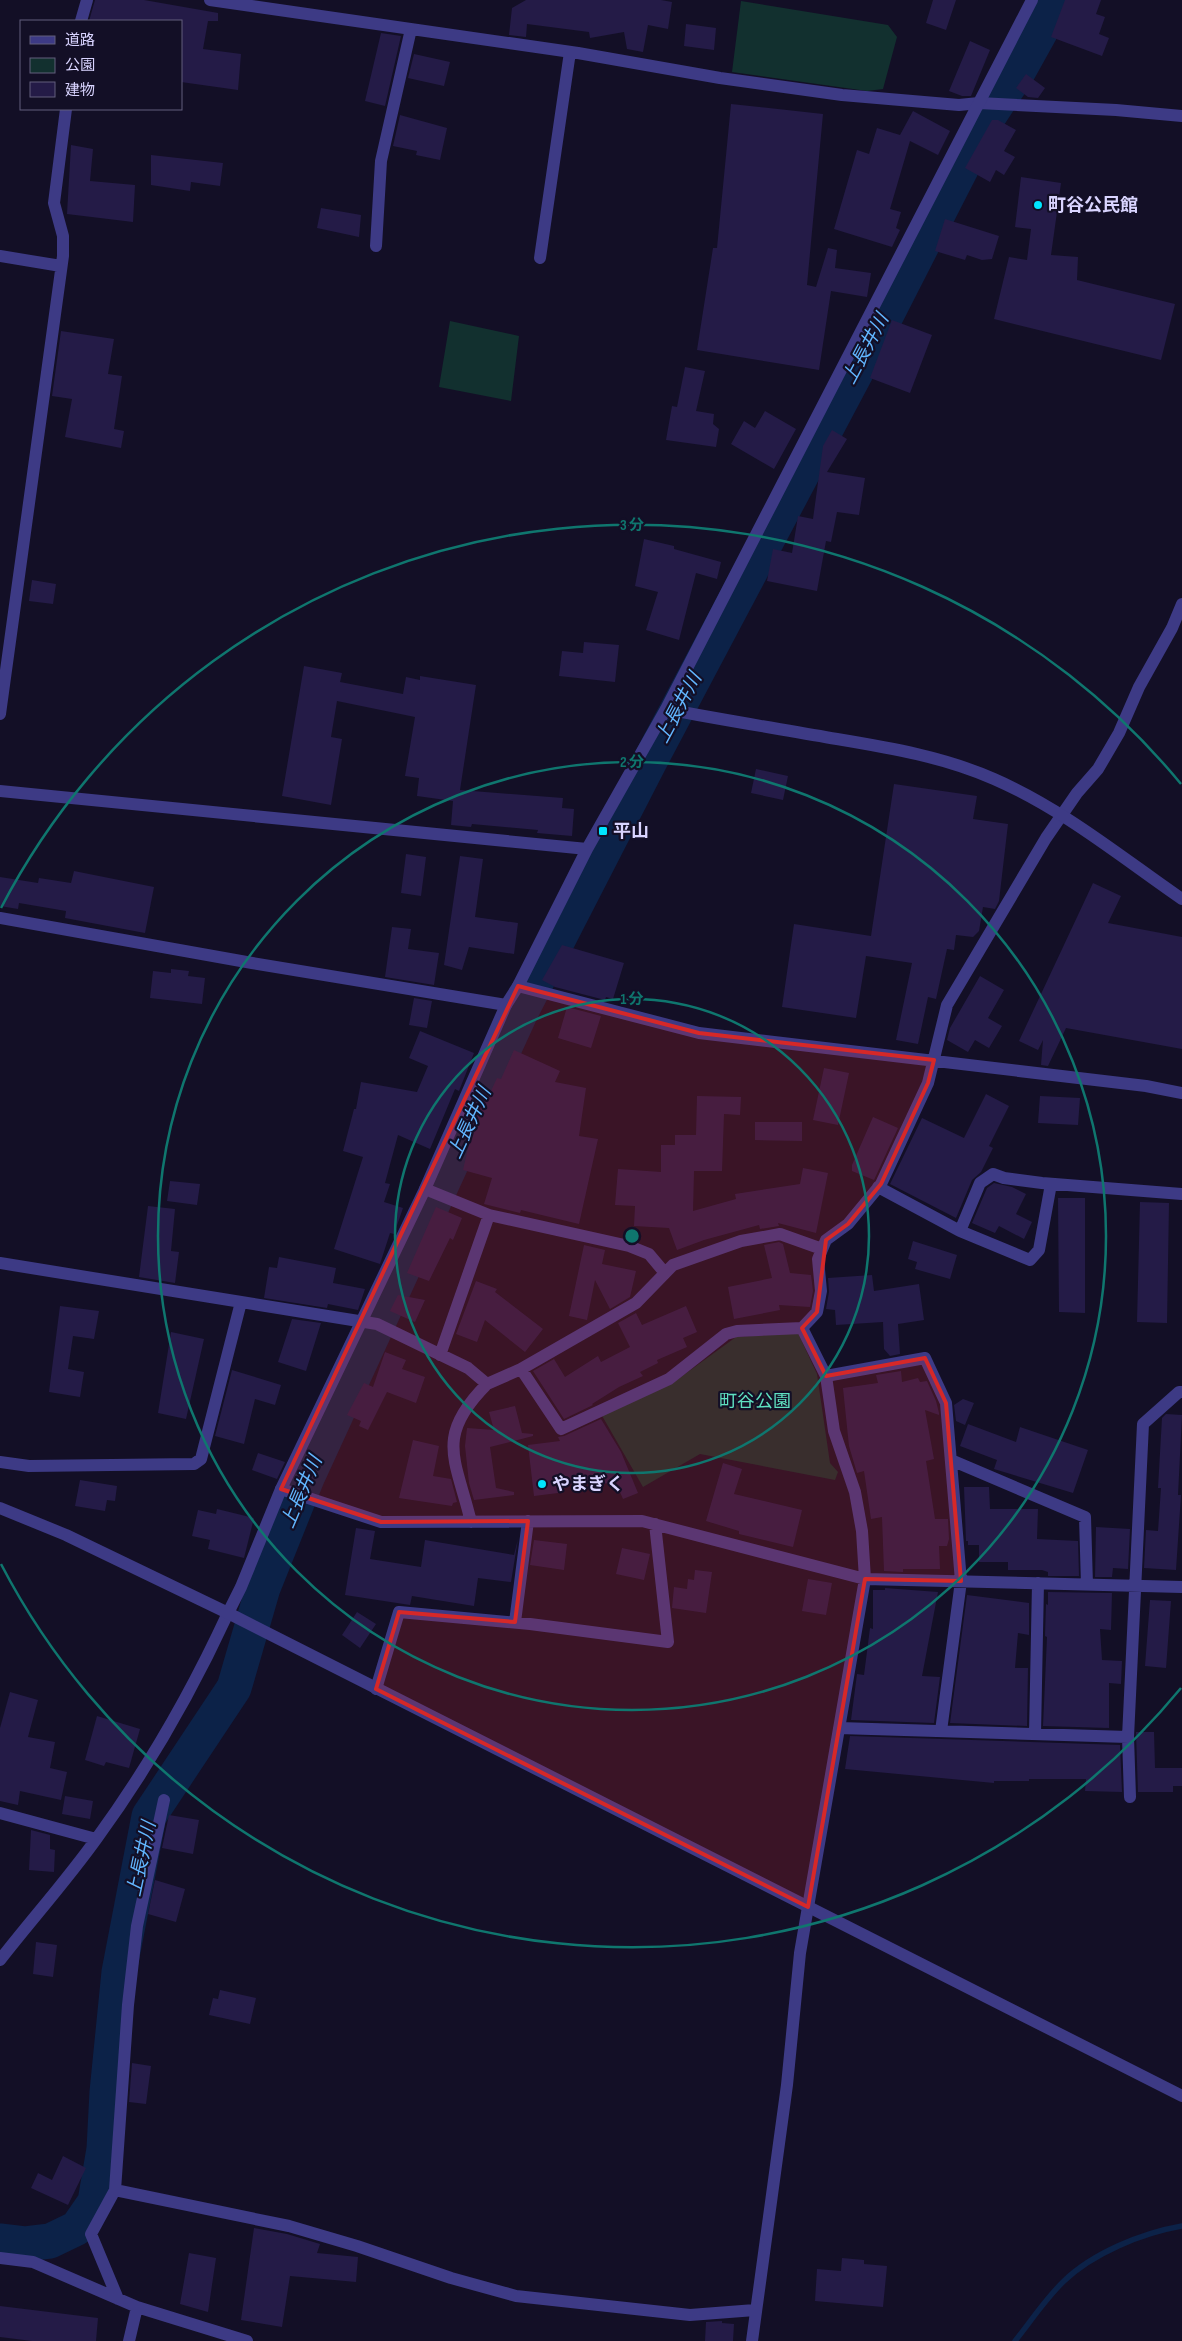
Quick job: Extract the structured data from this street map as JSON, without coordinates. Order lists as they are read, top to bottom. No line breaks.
{"water":["上長井川"],"parks":["町谷公園"],"places":{"other":["町谷公民館","やまぎく"],"transit":["平山"]},"legend":["道路","公園","建物"],"rings":["3 分","2 分","1 分"]}
